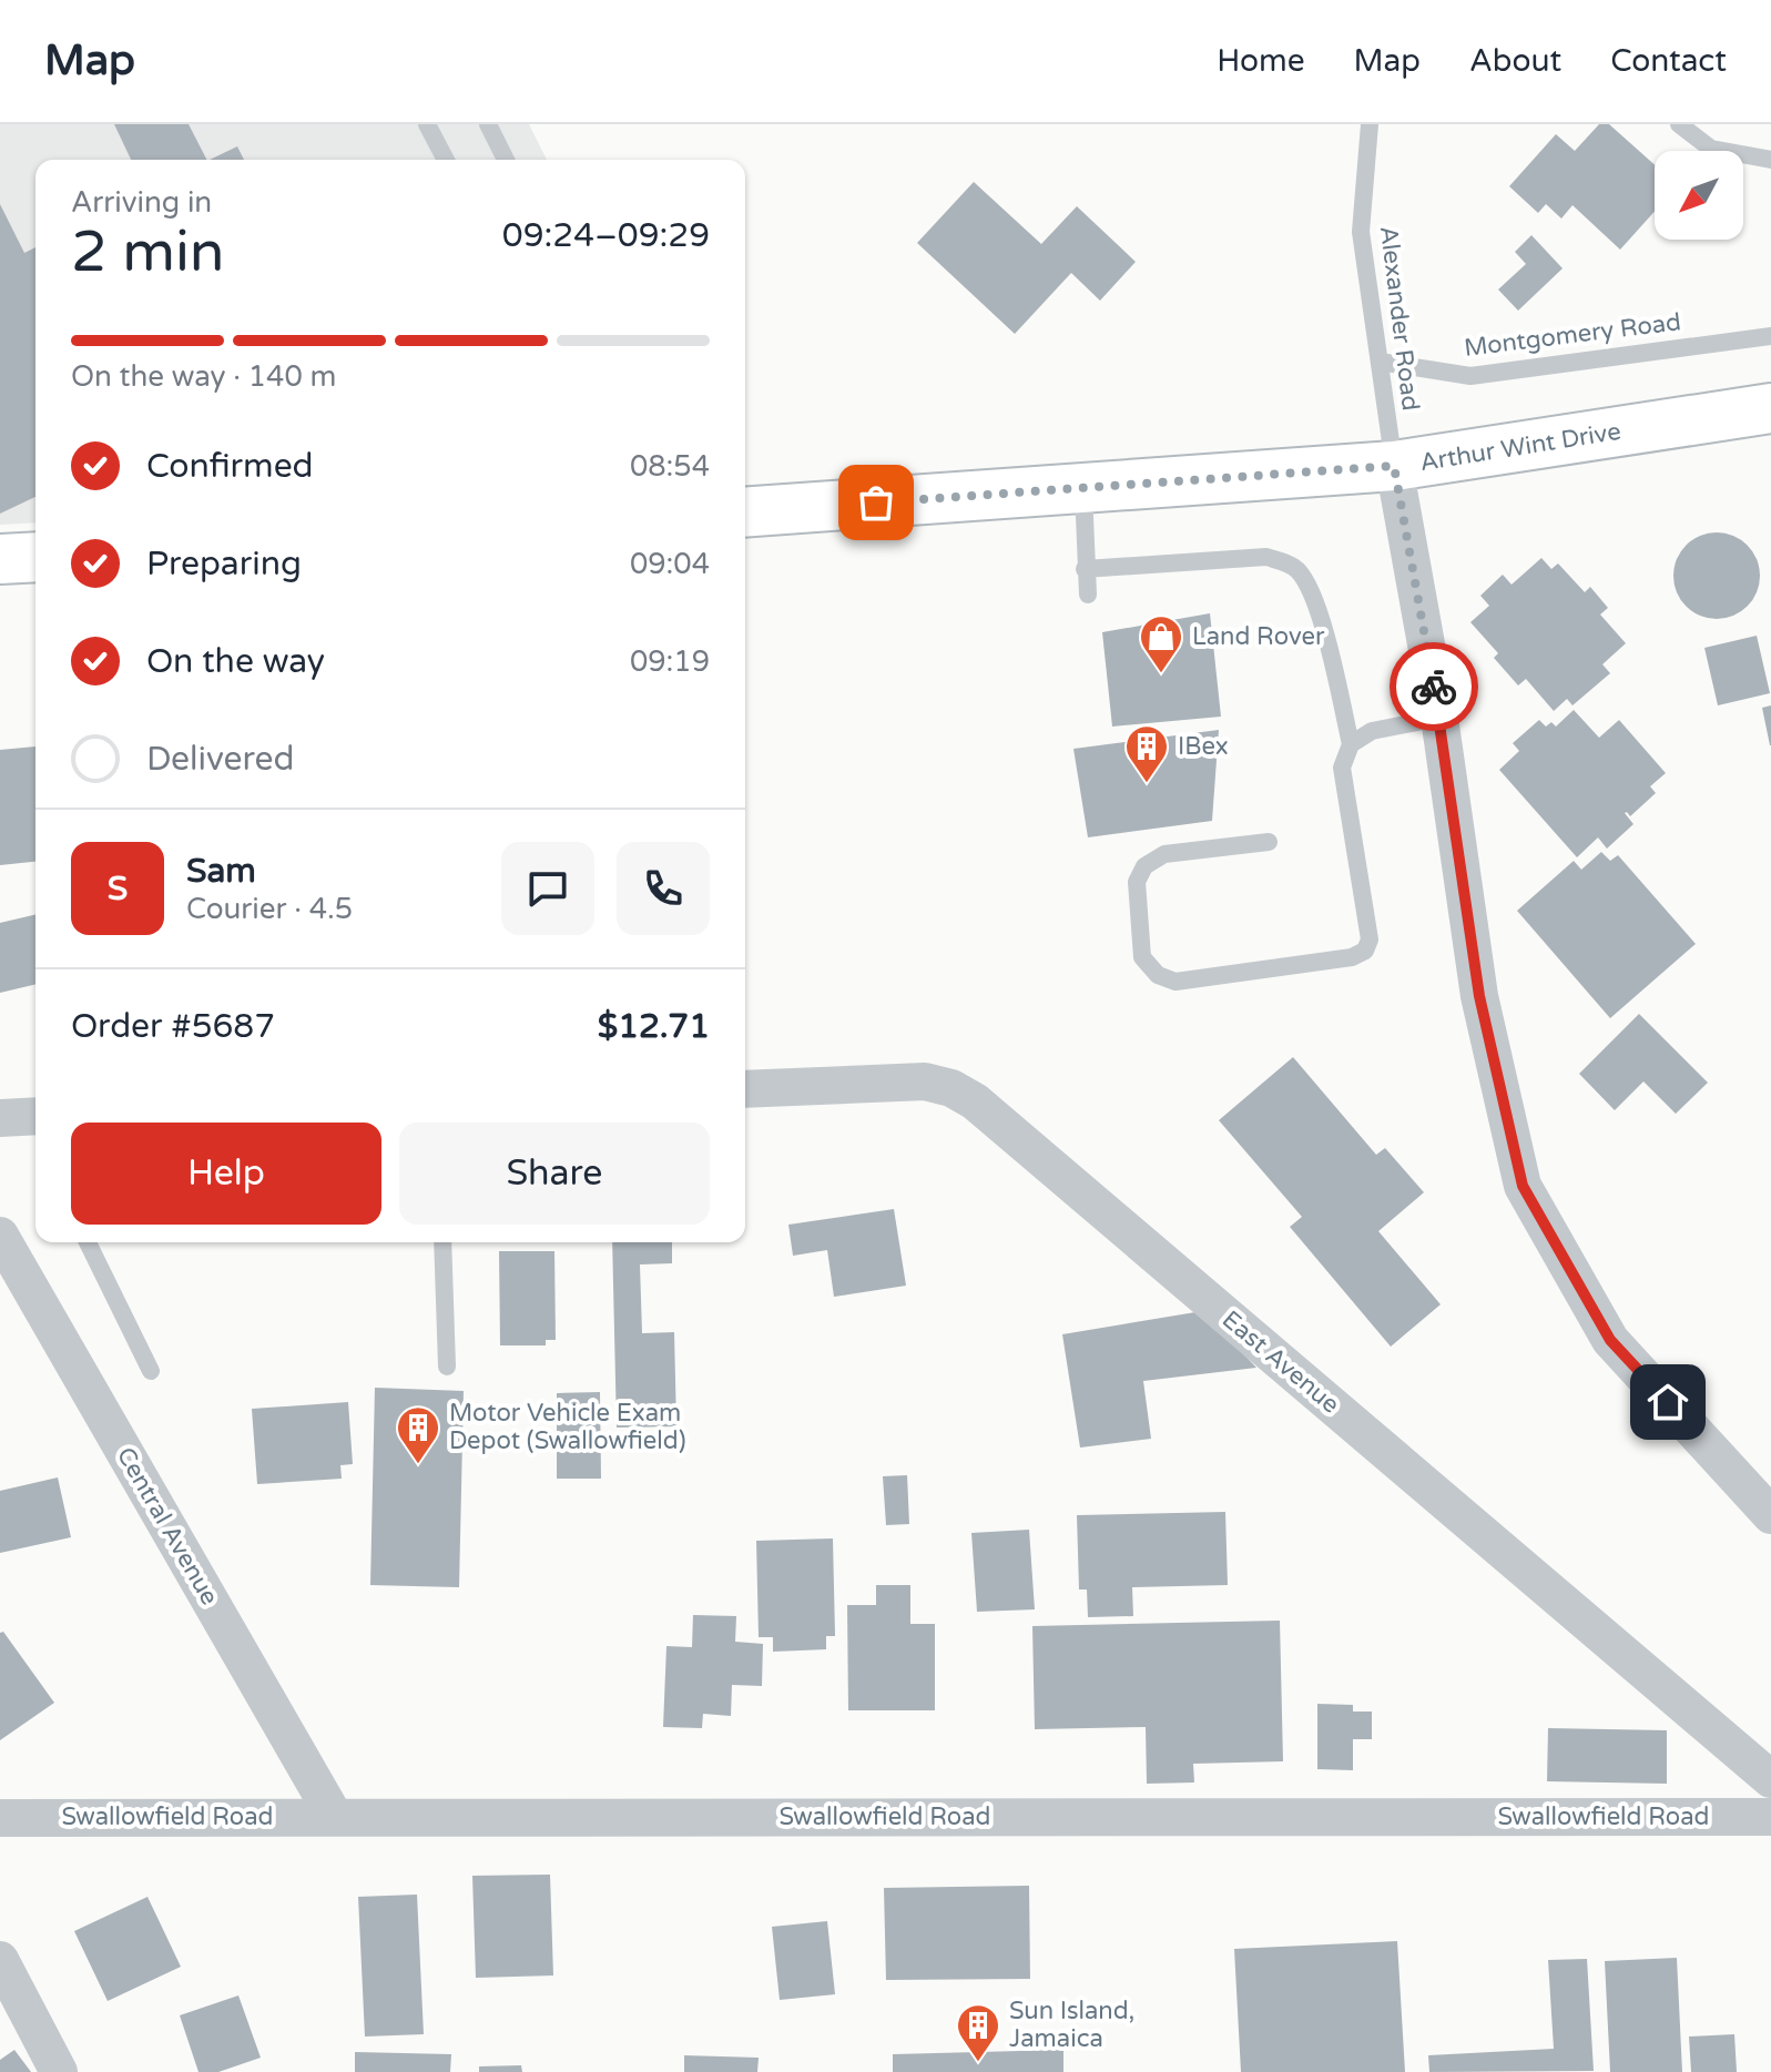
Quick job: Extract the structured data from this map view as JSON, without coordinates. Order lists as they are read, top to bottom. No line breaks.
{"streets":{"main road":["Arthur Wint Drive"],"street":["East Avenue","Central Avenue","Swallowfield Road"],"lane":["Alexander Road","Montgomery Road"]},"crossings":[["Alexander Road","Montgomery Road"],["Alexander Road","Arthur Wint Drive"],["Central Avenue","Swallowfield Road"]],"places":{"shop":["Land Rover"],"building":["IBex","Motor Vehicle Exam Depot (Swallowfield)","Sun Island, Jamaica"]},"north":"bottom left","page":{"header":"Map","nav":["Home","Map","About","Contact"],"heading":["2 min","Arriving in","09:24–09:29"],"panel":["Sam","Courier · 4.5","Order #5687","$12.71"],"bar":"On the way · 140 m","list":[["Confirmed","08:54"],["Preparing","09:04"],["On the way","09:19"],"Delivered"],"round":"S","buttons":["Help","Share"]}}
